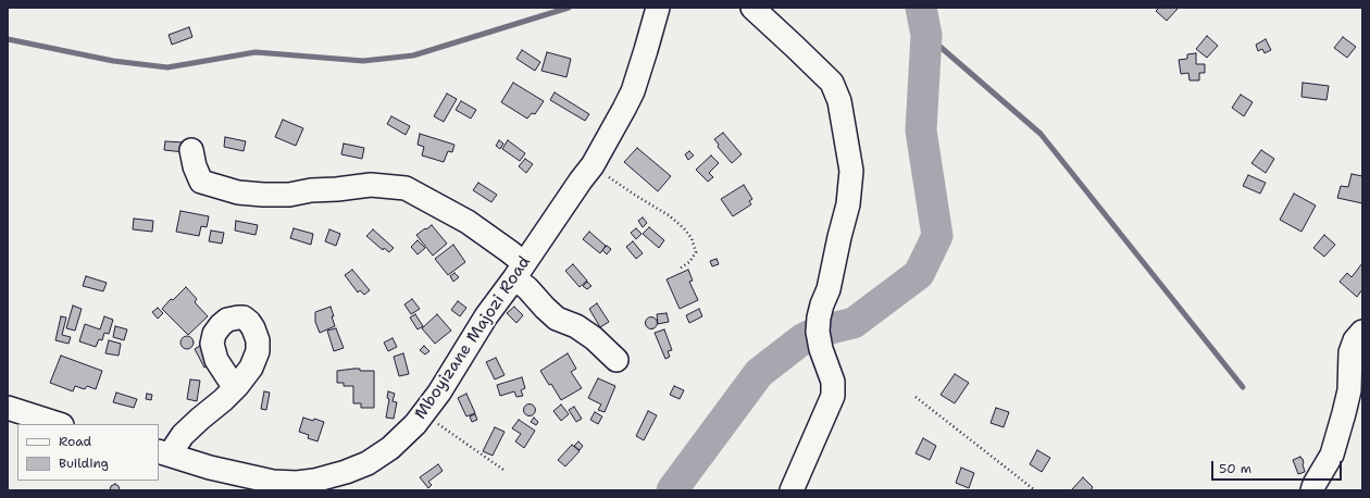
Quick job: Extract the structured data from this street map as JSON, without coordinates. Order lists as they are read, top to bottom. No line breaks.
{"streets":{"street":["Mboyizane Majozi Road"]},"legend":["Road","Building"],"scale_bar":"50 m"}
